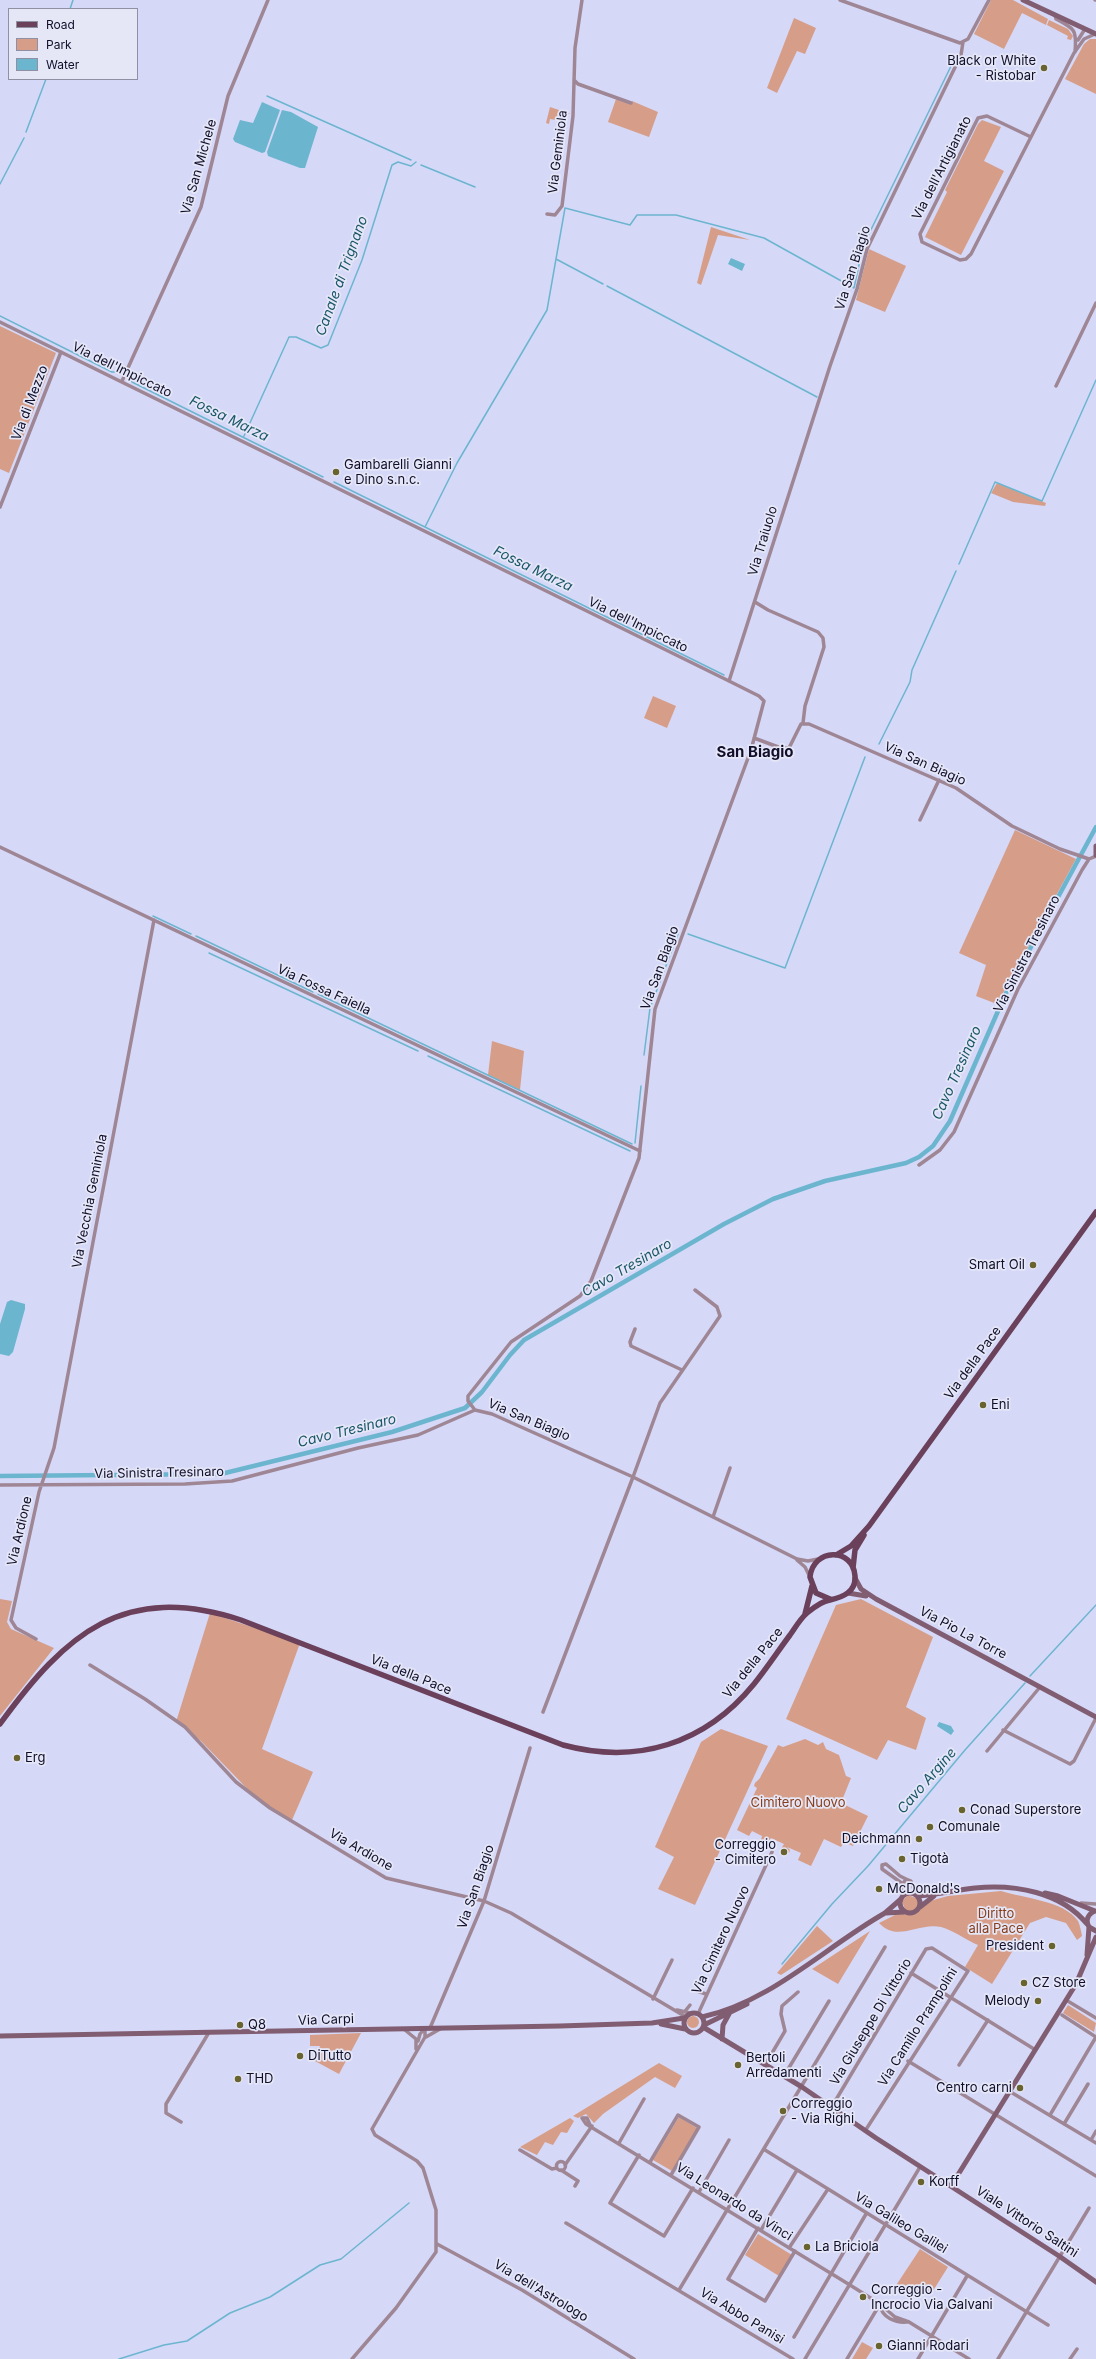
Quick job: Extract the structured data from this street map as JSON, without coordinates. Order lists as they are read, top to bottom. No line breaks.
{"streets":{"main road":["Via della Pace","Via Pio La Torre","Via Carpi","Viale Vittorio Saltini"],"street":["Via Geminiola","Via San Michele","Via dell'Artigianato","Via San Biagio","Via dell'Impiccato","Via di Mezzo","Via Traiuolo","Via Sinistra Tresinaro","Via Fossa Faiella","Via Vecchia Geminiola","Via Ardione","Via Cimitero Nuovo","Via Giuseppe Di Vittorio","Via Camillo Prampolini","Via Leonardo da Vinci","Via Galileo Galilei","Via dell'Astrologo","Via Abbo Panisi"]},"crossings":[["Via San Michele","Via dell'Impiccato"],["Via San Biagio","Via dell'Impiccato"],["Via San Biagio","Via Traiuolo"],["Via San Biagio","Via Sinistra Tresinaro"],["Via San Biagio","Via Fossa Faiella"],["Via San Biagio","Via Ardione"],["Via San Biagio","Via Carpi"],["Via dell'Impiccato","Via di Mezzo"],["Via Sinistra Tresinaro","Via Vecchia Geminiola"],["Via Sinistra Tresinaro","Via Ardione"],["Via Fossa Faiella","Via Vecchia Geminiola"],["Via Vecchia Geminiola","Via Ardione"],["Via della Pace","Via Pio La Torre"],["Via Ardione","Via Cimitero Nuovo"],["Via Ardione","Via Carpi"],["Via Ardione","Viale Vittorio Saltini"],["Via Cimitero Nuovo","Via Carpi"],["Via Cimitero Nuovo","Viale Vittorio Saltini"],["Via Carpi","Viale Vittorio Saltini"],["Via Giuseppe Di Vittorio","Via Camillo Prampolini"],["Via Giuseppe Di Vittorio","Viale Vittorio Saltini"],["Via Camillo Prampolini","Viale Vittorio Saltini"]],"districts":["San Biagio"],"water":["Canale di Trignano","Fossa Marza","Cavo Tresinaro","Cavo Argine"],"parks":["Cimitero Nuovo","Diritto alla Pace"],"places":["Black or White - Ristobar","Gambarelli Gianni e Dino s.n.c.","Smart Oil","Eni","Erg","Conad Superstore","Comunale","Deichmann","Correggio - Cimitero","Tigotà","McDonald's","President","CZ Store","Melody","Q8","DiTutto","Bertoli Arredamenti","THD","Centro carni","Correggio - Via Righi","Korff","La Briciola","Correggio - Incrocio Via Galvani","Gianni Rodari"],"legend":["Road","Park","Water"]}
